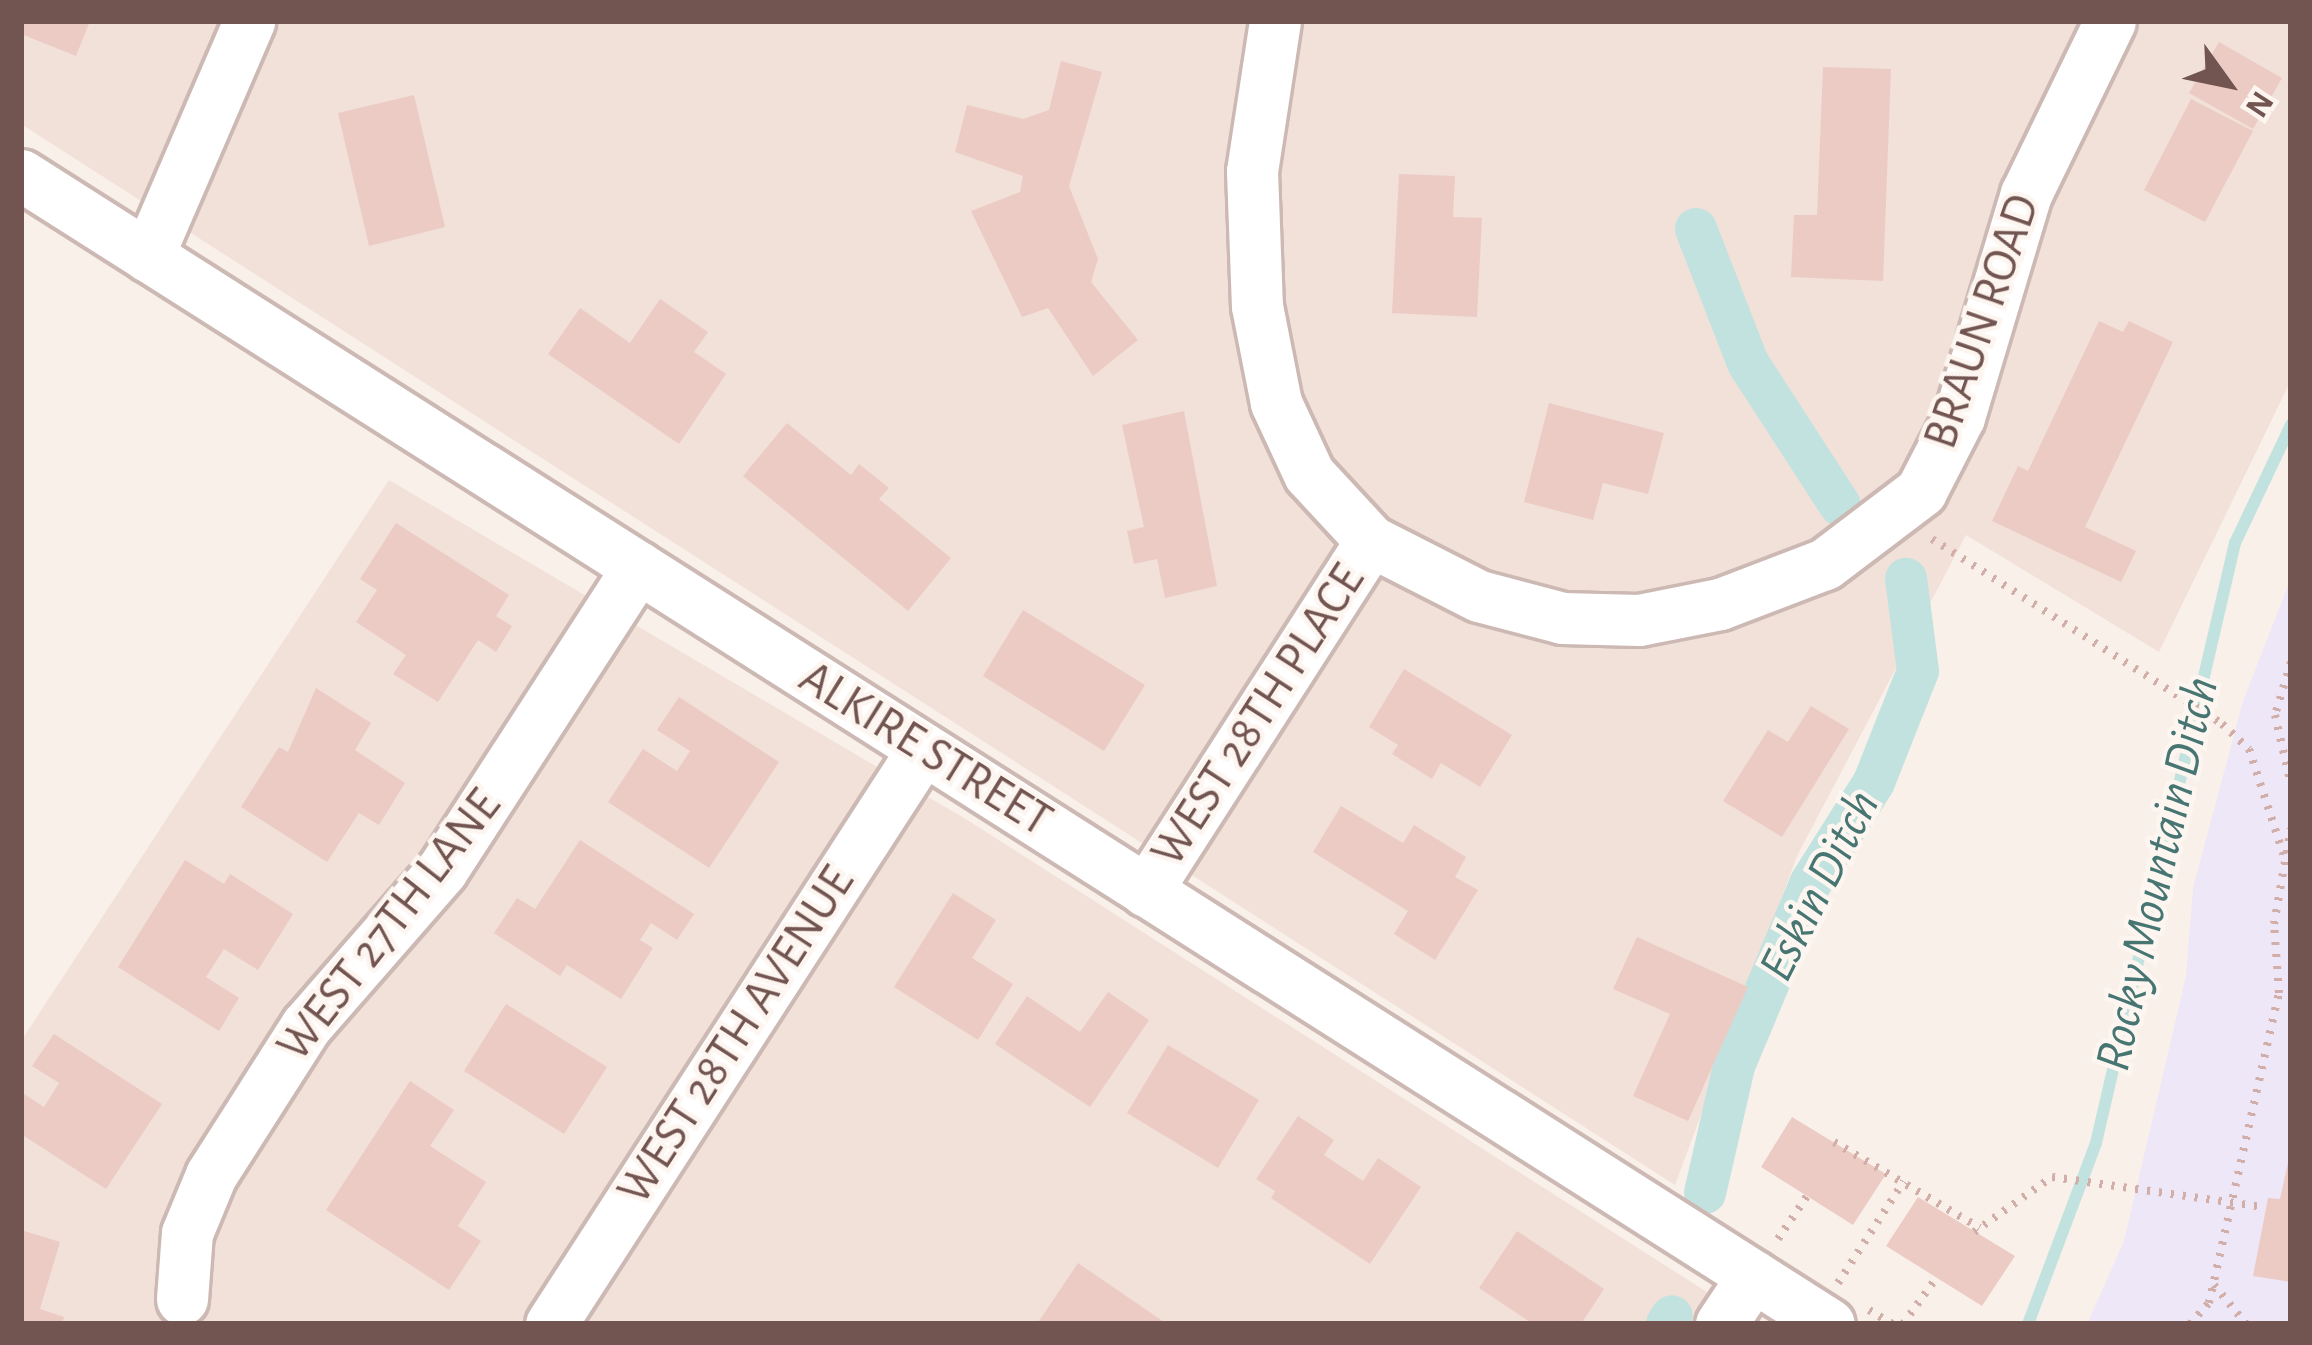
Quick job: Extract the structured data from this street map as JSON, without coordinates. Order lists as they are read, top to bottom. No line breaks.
{"streets":{"street":["BRAUN ROAD","WEST 28TH PLACE","ALKIRE STREET","WEST 27TH LANE","WEST 28TH AVENUE"]},"crossings":[["BRAUN ROAD","WEST 28TH PLACE"],["WEST 28TH PLACE","ALKIRE STREET"],["ALKIRE STREET","WEST 27TH LANE"],["ALKIRE STREET","WEST 28TH AVENUE"]],"water":["Rocky Mountain Ditch","Eskin Ditch"],"north":"bottom right"}
